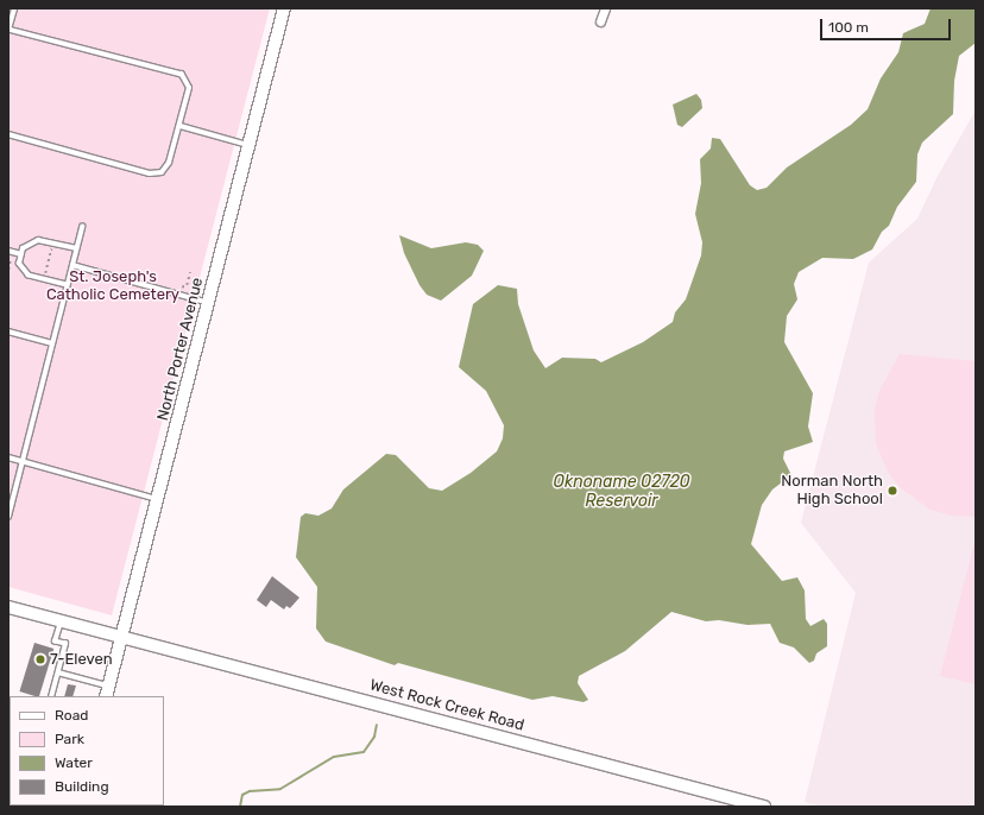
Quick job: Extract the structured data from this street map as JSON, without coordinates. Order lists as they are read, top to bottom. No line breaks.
{"streets":{"main road":["North Porter Avenue","West Rock Creek Road"]},"crossings":[["North Porter Avenue","West Rock Creek Road"]],"water":["Oknoname 02720 Reservoir"],"parks":["St. Joseph's Catholic Cemetery"],"places":["Norman North High School","7-Eleven"],"legend":["Road","Park","Water","Building"],"scale_bar":"100 m"}
